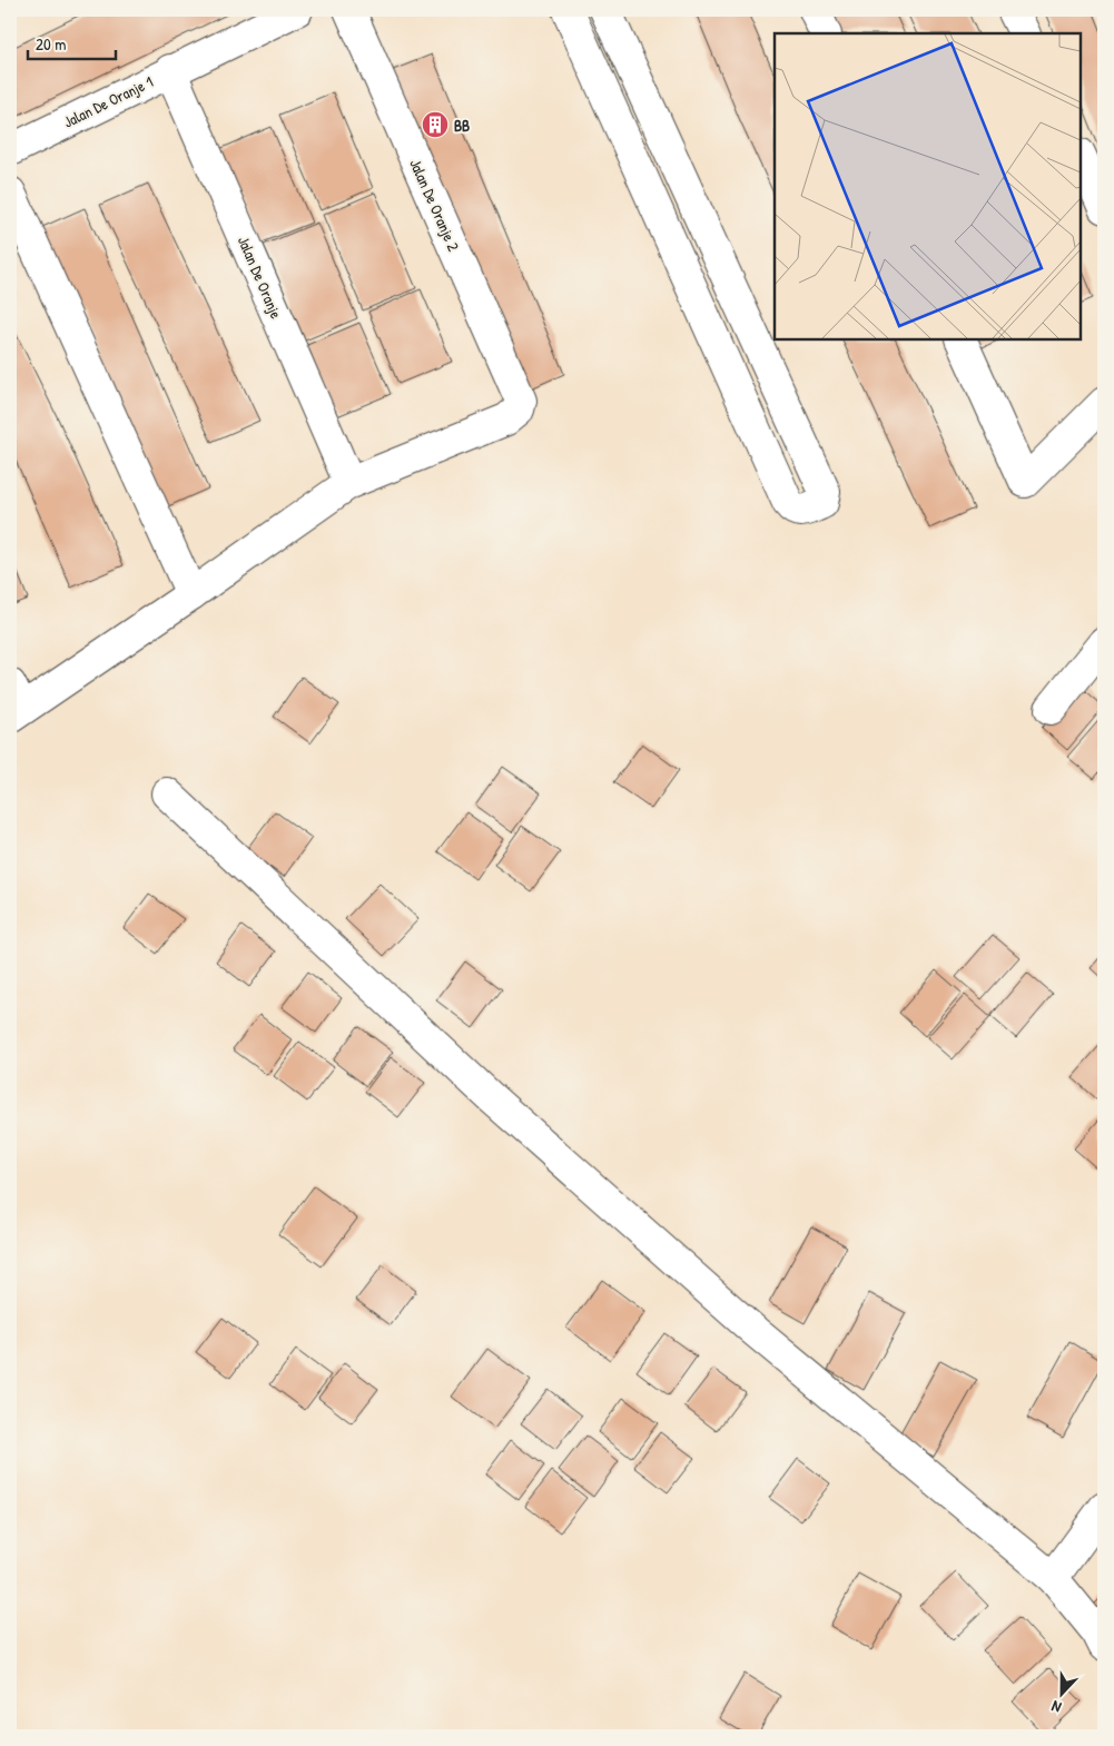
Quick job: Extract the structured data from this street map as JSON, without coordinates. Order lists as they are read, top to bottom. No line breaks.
{"streets":{"street":["Jalan De Oranje 1","Jalan De Oranje 2","Jalan De Oranje"]},"crossings":[["Jalan De Oranje 1","Jalan De Oranje"],["Jalan De Oranje 2","Jalan De Oranje"]],"places":{"building":["BB"]},"scale_bar":"20 m","north":"bottom"}
